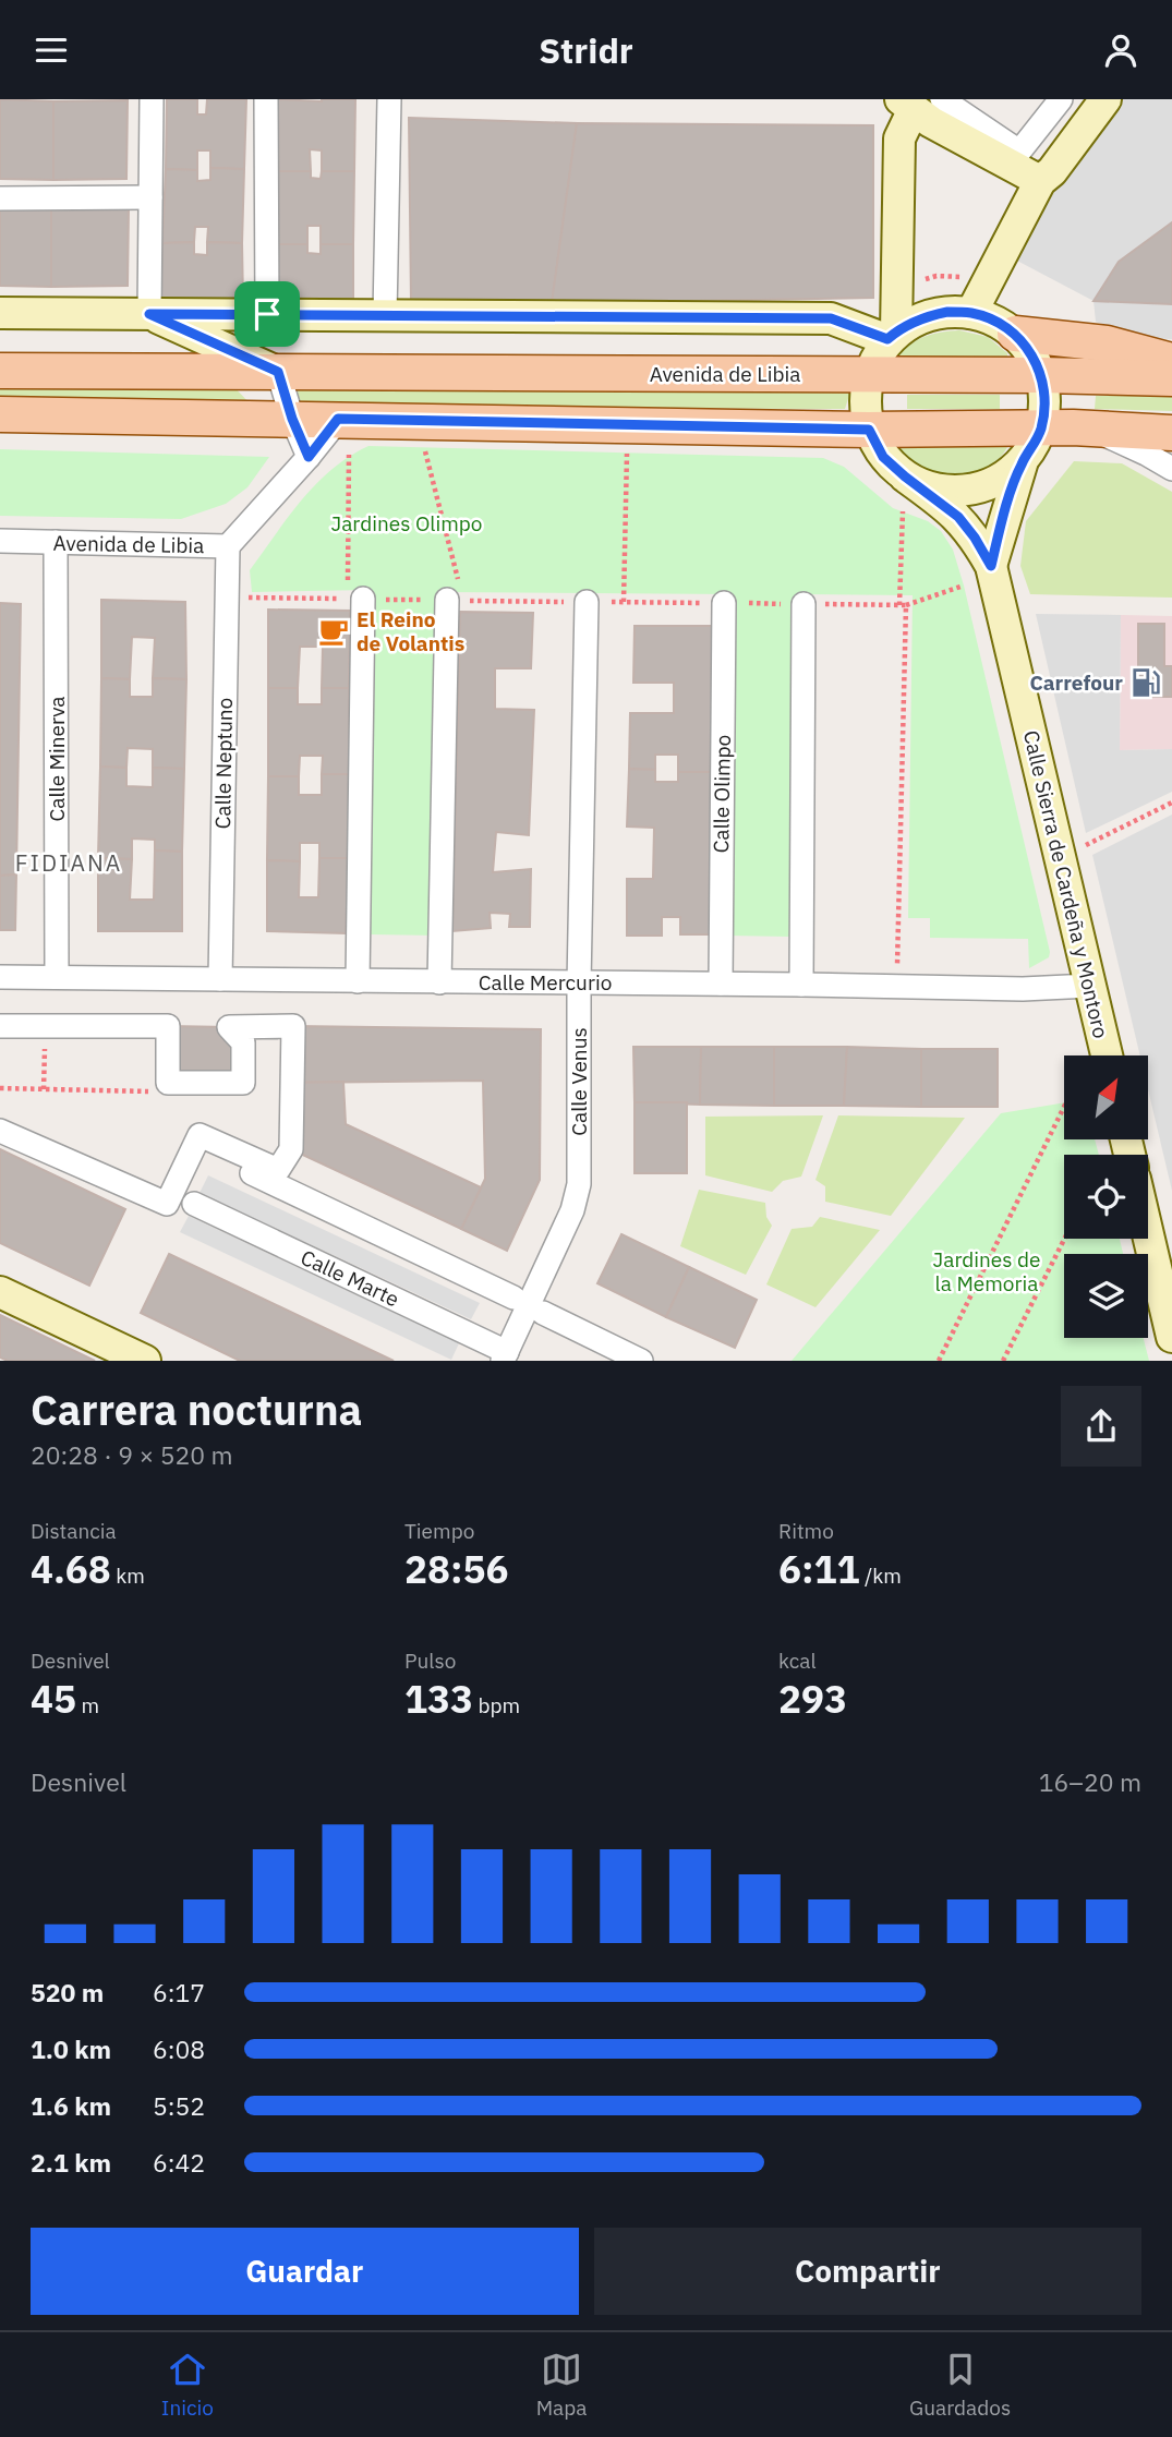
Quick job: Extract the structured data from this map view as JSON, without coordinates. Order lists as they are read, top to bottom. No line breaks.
{"streets":{"main road":["Avenida de Libia"],"street":["Calle Minerva","Calle Neptuno","Calle Olimpo","Calle Sierra de Cardeña y Montoro","Calle Mercurio","Calle Venus","Calle Marte"]},"crossings":[["Avenida de Libia","Calle Minerva"],["Avenida de Libia","Calle Neptuno"],["Calle Minerva","Calle Mercurio"],["Calle Neptuno","Calle Mercurio"],["Calle Olimpo","Calle Mercurio"],["Calle Sierra de Cardeña y Montoro","Calle Mercurio"],["Calle Mercurio","Calle Venus"],["Calle Venus","Calle Marte"]],"districts":["FIDIANA"],"parks":["Jardines Olimpo","Jardines de la Memoria"],"places":{"cafe":["El Reino de Volantis"],"fuel station":["Carrefour"]},"north":"top right","page":{"header":"Stridr","heading":["Carrera nocturna","20:28 · 9 × 520 m"],"stats":[["Distancia","4.68 km"],["Tiempo","28:56"],["Ritmo","6:11 /km"],["Desnivel","45 m"],["Pulso","133 bpm"],["kcal","293"]],"chart":["Desnivel","16–20 m"],"list":[{"name":"520 m","note":"6:17"},{"name":"1.0 km","note":"6:08"},{"name":"1.6 km","note":"5:52"},{"name":"2.1 km","note":"6:42"}],"buttons":["Guardar","Compartir"],"tabs":["Inicio","Mapa","Guardados"]}}
